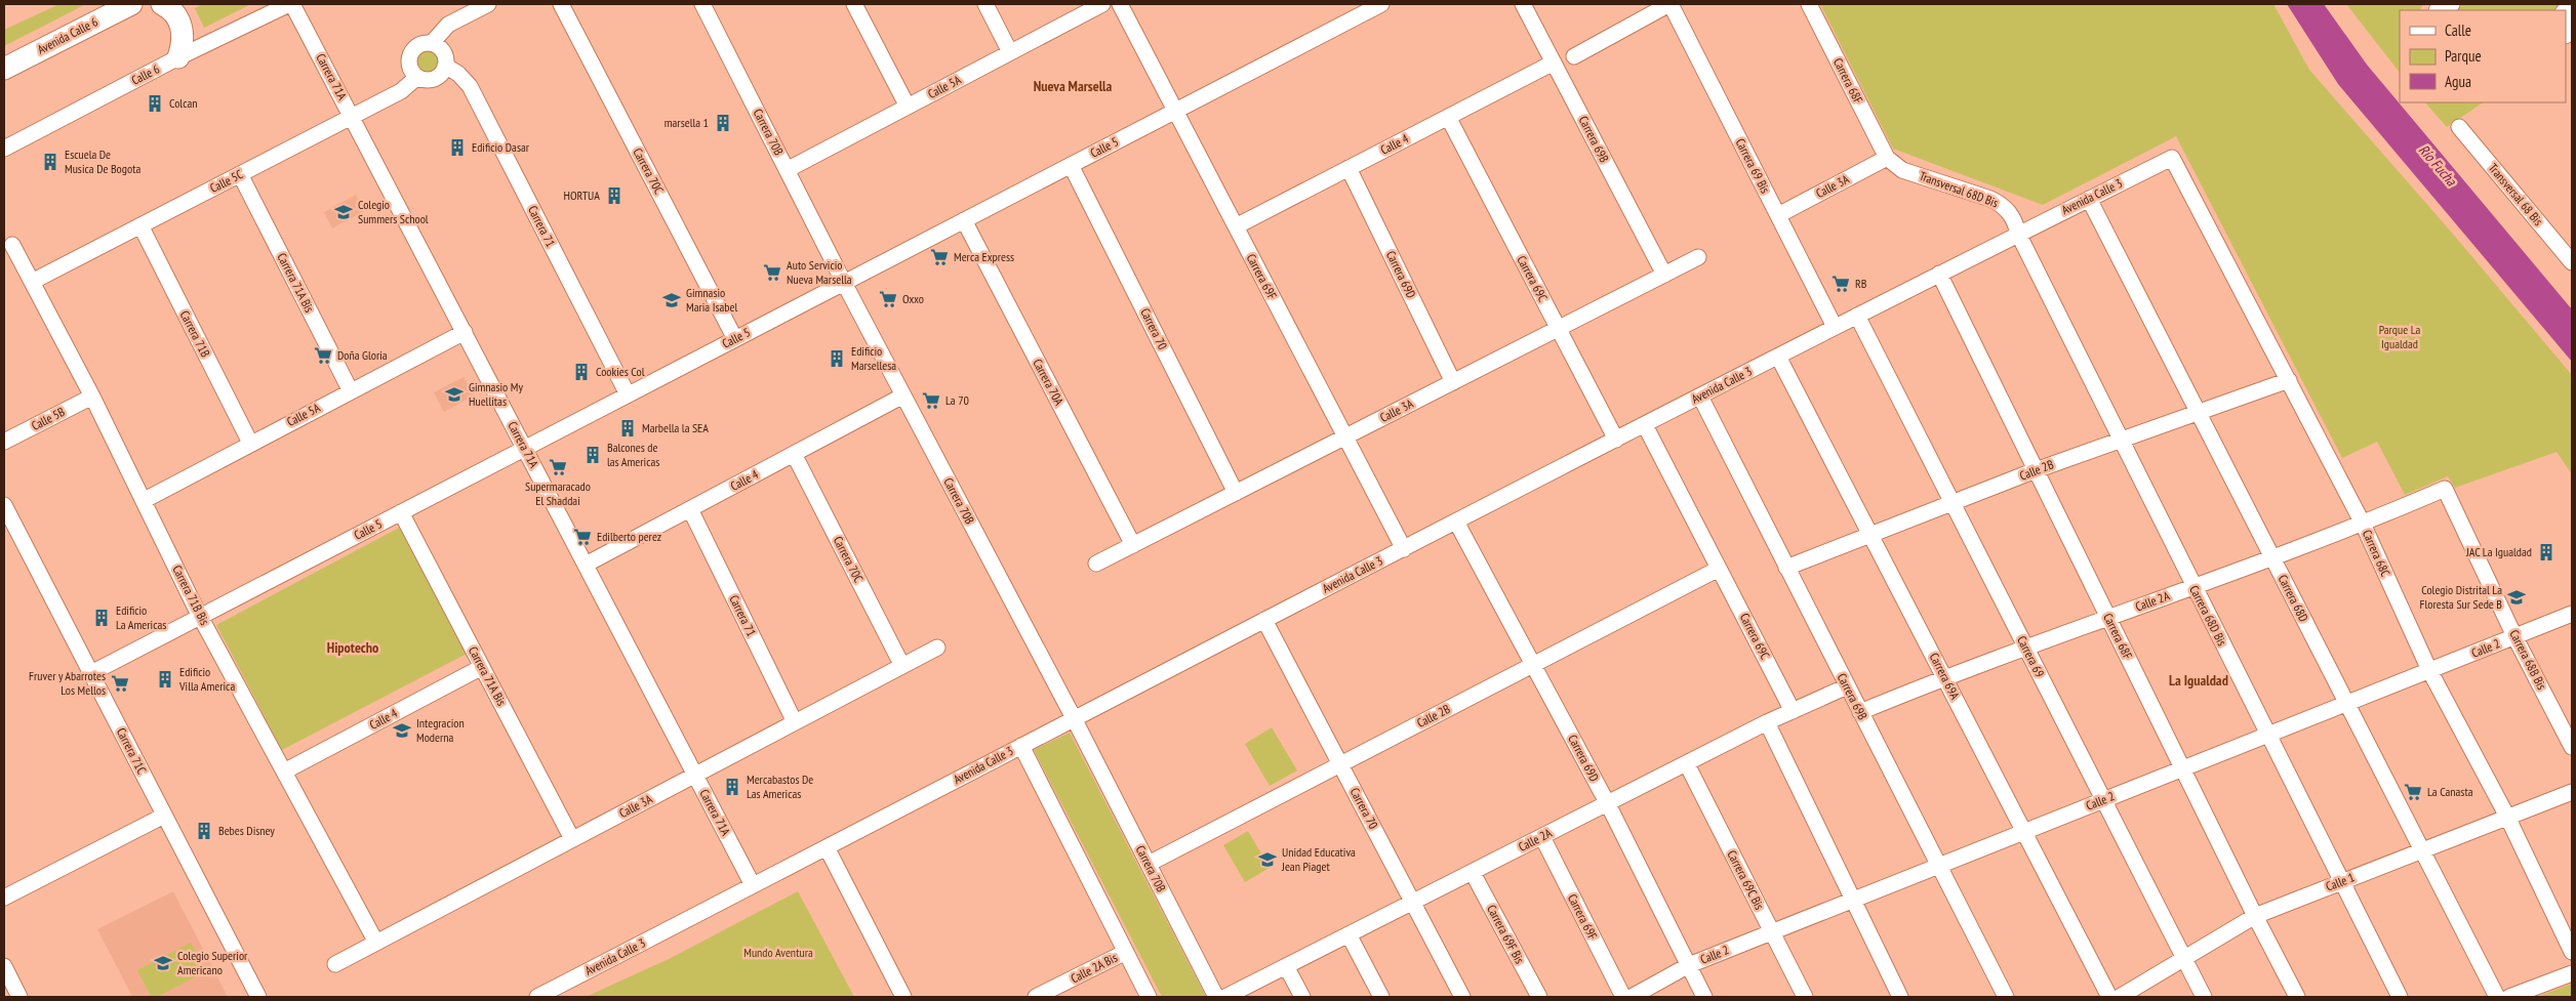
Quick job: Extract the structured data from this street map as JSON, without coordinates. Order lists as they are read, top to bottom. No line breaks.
{"streets":{"highway":["Avenida Calle 6"],"street":["Calle 6","Carrera 71A","Carrera 68F","Calle 5A","Carrera 70B","Carrera 69B","Calle 4","Calle 5","Carrera 69 Bis","Carrera 70C","Calle 5C","Calle 3A","Transversal 68D Bis","Transversal 68 Bis","Avenida Calle 3","Carrera 71","Carrera 69D","Carrera 69F","Carrera 69C","Carrera 71A Bis","Carrera 70","Carrera 71B","Carrera 70A","Calle 5B","Calle 2B","Carrera 68C","Carrera 71B Bis","Carrera 68D","Calle 2A","Carrera 68D Bis","Calle 2","Carrera 69","Carrera 68B Bis","Carrera 69A","Carrera 71C","Carrera 69C Bis","Calle 1","Carrera 69F Bis","Calle 2A Bis"]},"crossings":[["Calle 6","Carrera 71A"],["Carrera 71A","Calle 5A"],["Carrera 71A","Calle 4"],["Carrera 71A","Calle 5"],["Carrera 71A","Calle 5C"],["Carrera 71A","Calle 3A"],["Carrera 71A","Avenida Calle 3"],["Carrera 68F","Calle 3A"],["Carrera 68F","Transversal 68D Bis"],["Carrera 68F","Avenida Calle 3"],["Carrera 68F","Calle 2B"],["Carrera 68F","Calle 2A"],["Carrera 68F","Calle 2"],["Carrera 68F","Calle 1"],["Calle 5A","Carrera 70B"],["Calle 5A","Carrera 71A Bis"],["Calle 5A","Carrera 71B"],["Calle 5A","Carrera 71B Bis"],["Carrera 70B","Calle 4"],["Carrera 70B","Calle 5"],["Carrera 70B","Avenida Calle 3"],["Carrera 70B","Calle 2B"],["Carrera 69B","Calle 4"],["Carrera 69B","Calle 3A"],["Carrera 69B","Avenida Calle 3"],["Carrera 69B","Calle 2B"],["Carrera 69B","Calle 2A"],["Carrera 69B","Calle 2"],["Calle 4","Carrera 70C"],["Calle 4","Carrera 71"],["Calle 4","Carrera 69D"],["Calle 4","Carrera 69F"],["Calle 4","Carrera 69C"],["Calle 4","Carrera 71A Bis"],["Calle 4","Carrera 71B Bis"],["Calle 5","Carrera 70C"],["Calle 5","Carrera 71"],["Calle 5","Carrera 69F"],["Calle 5","Carrera 71A Bis"],["Calle 5","Carrera 70"],["Calle 5","Carrera 70A"],["Calle 5","Carrera 71B Bis"],["Calle 5","Carrera 71C"],["Carrera 69 Bis","Calle 3A"],["Carrera 69 Bis","Avenida Calle 3"],["Carrera 70C","Calle 3A"],["Calle 5C","Carrera 71"],["Calle 5C","Carrera 71A Bis"],["Calle 5C","Carrera 71B"],["Calle 5C","Carrera 71B Bis"],["Calle 3A","Transversal 68D Bis"],["Calle 3A","Carrera 71"],["Calle 3A","Carrera 69D"],["Calle 3A","Carrera 69F"],["Calle 3A","Carrera 69C"],["Calle 3A","Carrera 71A Bis"],["Calle 3A","Carrera 70"],["Calle 3A","Carrera 70A"],["Calle 3A","Carrera 71B Bis"],["Transversal 68D Bis","Avenida Calle 3"],["Transversal 68D Bis","Carrera 68D Bis"],["Avenida Calle 3","Carrera 69D"],["Avenida Calle 3","Carrera 69F"],["Avenida Calle 3","Carrera 69C"],["Avenida Calle 3","Carrera 70"],["Avenida Calle 3","Carrera 68C"],["Avenida Calle 3","Carrera 68D"],["Avenida Calle 3","Carrera 68D Bis"],["Avenida Calle 3","Carrera 69"],["Avenida Calle 3","Carrera 69A"],["Carrera 69D","Calle 2B"],["Carrera 69D","Calle 2A"],["Carrera 69D","Calle 2"],["Carrera 69F","Calle 2A"],["Carrera 69C","Calle 2B"],["Carrera 69C","Calle 2A"],["Carrera 70","Calle 2B"],["Carrera 70","Calle 2A"],["Calle 5B","Carrera 71B Bis"],["Calle 2B","Carrera 68C"],["Calle 2B","Carrera 68D"],["Calle 2B","Carrera 68D Bis"],["Calle 2B","Carrera 69"],["Calle 2B","Carrera 69A"],["Carrera 68C","Calle 2A"],["Carrera 68C","Calle 2"],["Carrera 68C","Calle 1"],["Carrera 68D","Calle 2A"],["Carrera 68D","Calle 2"],["Carrera 68D","Calle 1"],["Calle 2A","Carrera 68D Bis"],["Calle 2A","Carrera 69"],["Calle 2A","Carrera 68B Bis"],["Calle 2A","Carrera 69A"],["Calle 2A","Carrera 69C Bis"],["Calle 2A","Carrera 69F Bis"],["Carrera 68D Bis","Calle 2"],["Carrera 68D Bis","Calle 1"],["Calle 2","Carrera 69"],["Calle 2","Carrera 68B Bis"],["Calle 2","Carrera 69A"],["Calle 2","Carrera 69C Bis"],["Carrera 69","Calle 1"]],"districts":["Nueva Marsella","Hipotecho","La Igualdad"],"water":["Río Fucha"],"parks":["Parque La Igualdad","Mundo Aventura"],"places":{"building":["Colcan","marsella 1","Edificio Dasar","Escuela De Musica De Bogota","HORTUA","Edificio Marsellesa","Cookies Col","Marbella la SEA","Balcones de las Americas","JAC La Igualdad","Edificio La Americas","Edificio Villa America","Mercabastos De Las Americas","Bebes Disney"],"school or university":["Colegio Summers School","Gimnasio Maria Isabel","Gimnasio My Huellitas","Colegio Distrital La Floresta Sur Sede B","Integracion Moderna","Unidad Educativa Jean Piaget","Colegio Superior Americano"],"supermarket":["Merca Express","Auto Servicio Nueva Marsella","RB","Oxxo","Doña Gloria","La 70","Supermaracado El Shaddai","Edilberto perez","Fruver y Abarrotes Los Mellos","La Canasta"]},"legend":["Calle","Parque","Agua"]}
